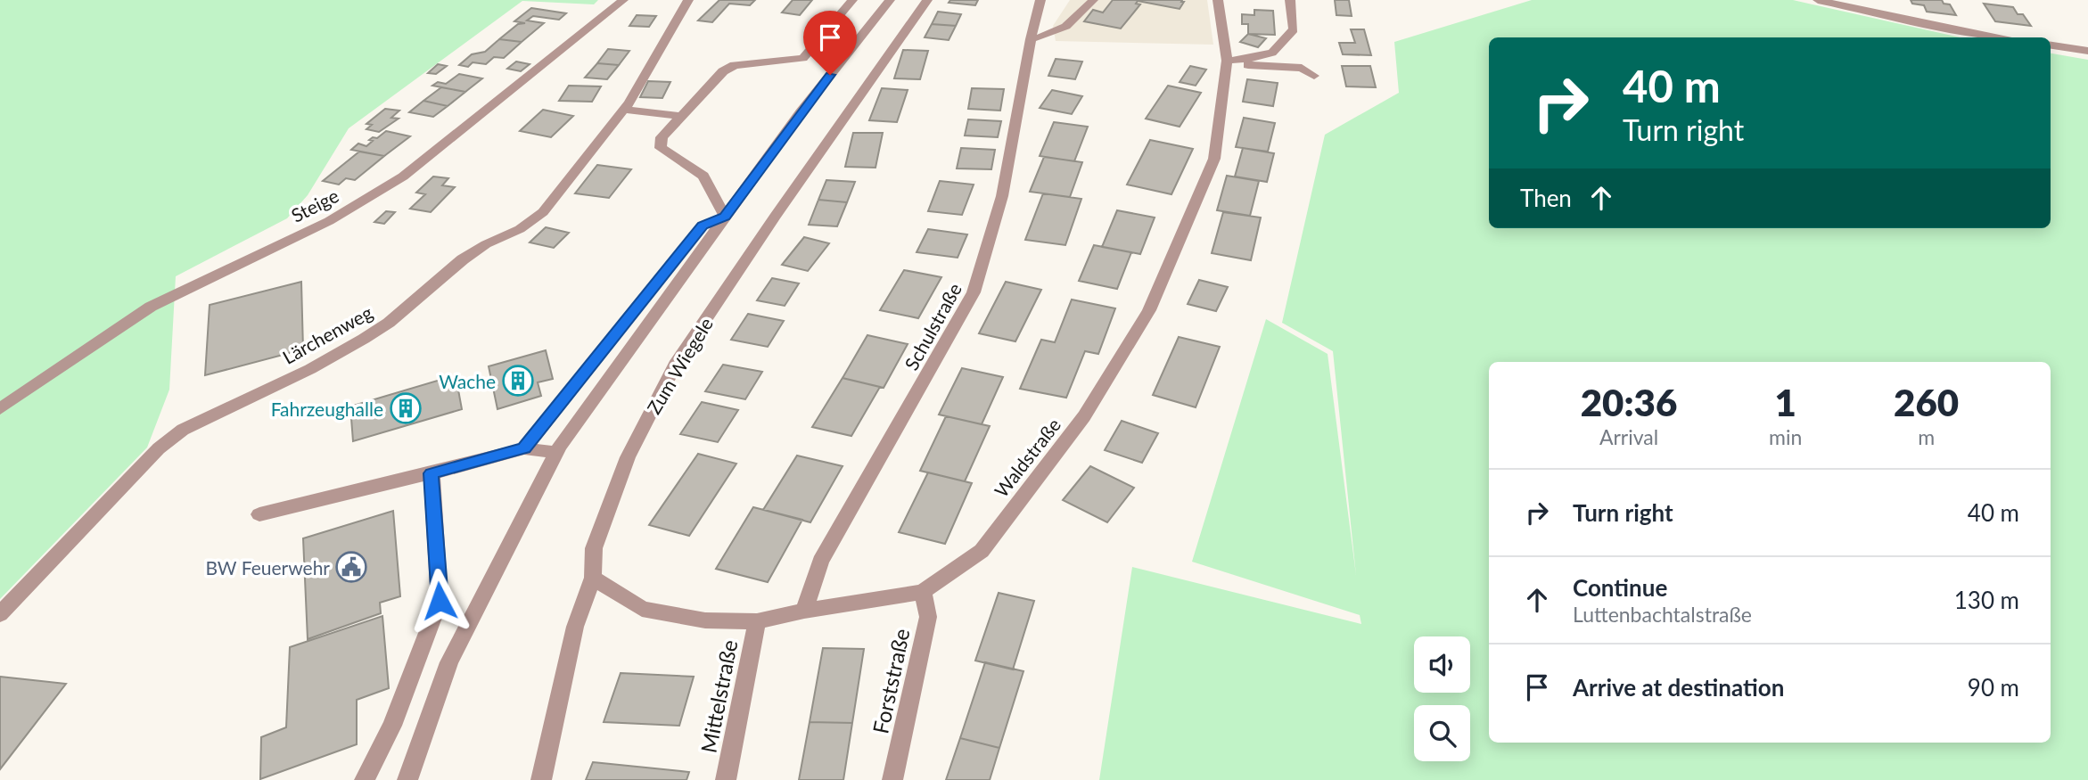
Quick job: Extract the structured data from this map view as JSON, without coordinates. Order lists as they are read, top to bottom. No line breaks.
{"streets":{"street":["Steige","Schulstraße","Lärchenweg","Zum Wiegele","Waldstraße","Forststraße","Mittelstraße"]},"crossings":[["Schulstraße","Waldstraße"],["Zum Wiegele","Waldstraße"],["Waldstraße","Forststraße"],["Waldstraße","Mittelstraße"]],"places":{"building":["Wache","Fahrzeughalle"],"public building":["BW Feuerwehr"]},"page":{"turn":["40 m","Turn right"],"then":"Then","eta":["20:36","Arrival","1","min","260","m"],"list":[{"name":"Turn right","value":"40 m"},{"name":"Continue","note":"Luttenbachtalstraße","value":"130 m"},{"name":"Arrive at destination","value":"90 m"}]}}
